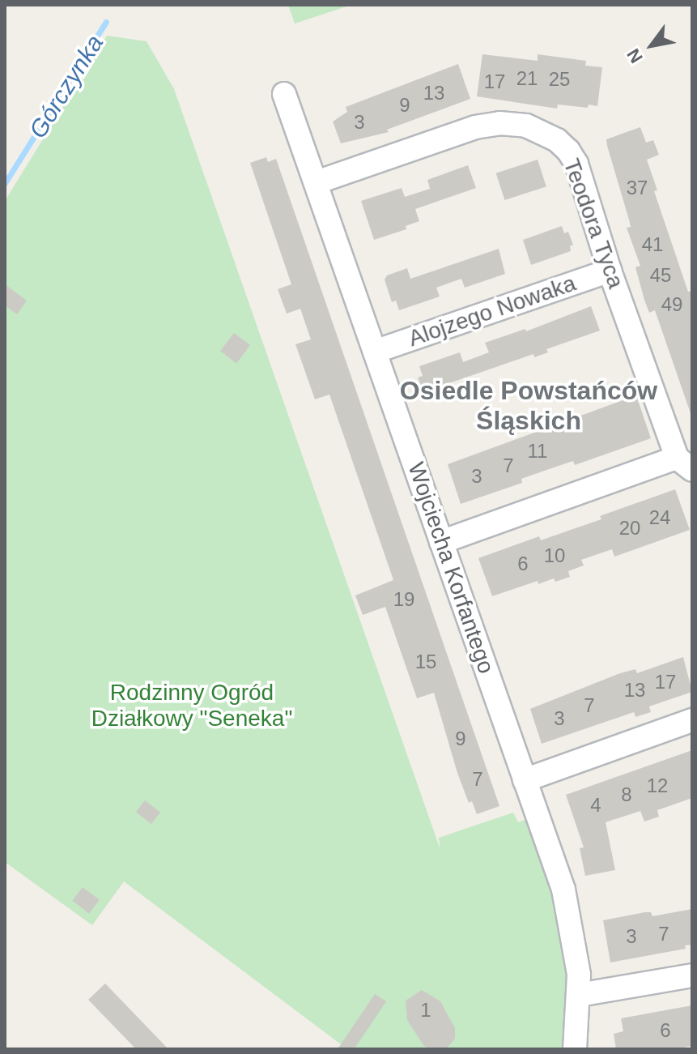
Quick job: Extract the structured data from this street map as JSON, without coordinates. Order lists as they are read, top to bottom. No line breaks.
{"streets":{"street":["Teodora Tyca","Alojzego Nowaka","Wojciecha Korfantego"]},"crossings":[["Teodora Tyca","Alojzego Nowaka"],["Teodora Tyca","Wojciecha Korfantego"],["Alojzego Nowaka","Wojciecha Korfantego"]],"districts":["Osiedle Powstańców Śląskich"],"water":["Górczynka"],"parks":["Rodzinny Ogród Działkowy \"Seneka\""],"house_numbers":["21","25","17","13","9","3","37","41","45","49","11","7","3","24","20","10","6","19","15","17","13","7","3","9","7","12","8","4","7","3","1","6"],"north":"bottom left"}
